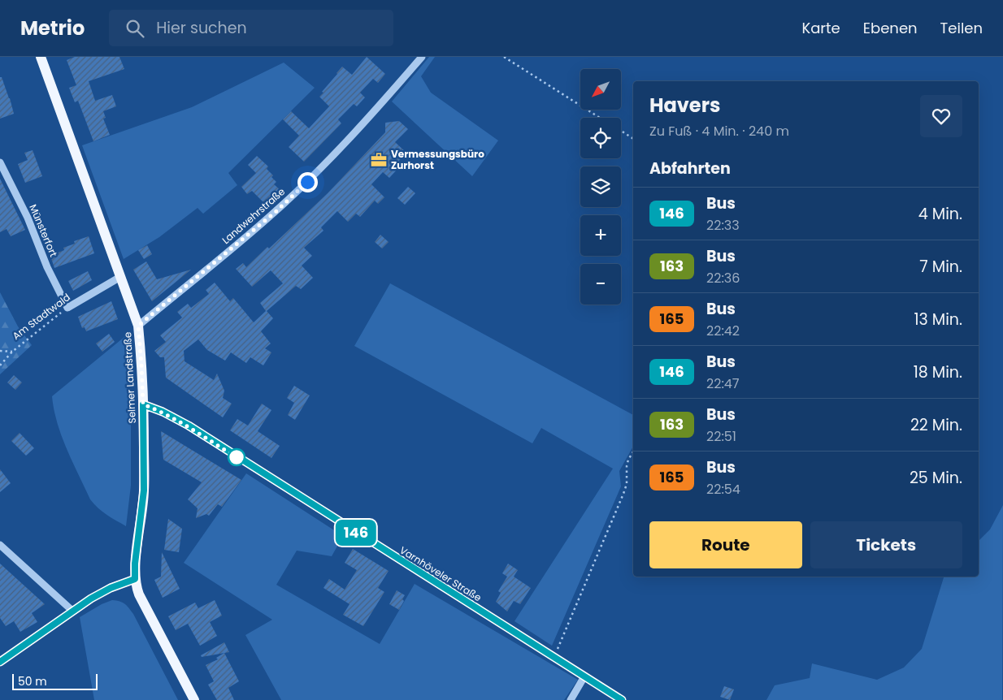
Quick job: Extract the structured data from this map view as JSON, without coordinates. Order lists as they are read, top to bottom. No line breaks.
{"streets":{"main road":["Selmer Landstraße"],"street":["Landwehrstraße","Münsterfort","Am Stadtwald","Varnhöveler Straße"]},"crossings":[["Landwehrstraße","Selmer Landstraße"],["Münsterfort","Am Stadtwald"],["Am Stadtwald","Selmer Landstraße"],["Selmer Landstraße","Varnhöveler Straße"]],"places":{"office":["Vermessungsbüro Zurhorst"]},"lines":["bus line 146"],"scale_bar":"50 m","north":"bottom left","page":{"header":"Metrio","search":"Hier suchen","nav":["Karte","Ebenen","Teilen"],"on_map":"146","map_buttons":["+","−"],"heading":[["Havers","Zu Fuß · 4 Min. · 240 m"],"Abfahrten"],"list":[{"mark":"146","name":"Bus","note":"22:33","value":"4 Min."},{"mark":"163","name":"Bus","note":"22:36","value":"7 Min."},{"mark":"165","name":"Bus","note":"22:42","value":"13 Min."},{"mark":"146","name":"Bus","note":"22:47","value":"18 Min."},{"mark":"163","name":"Bus","note":"22:51","value":"22 Min."},{"mark":"165","name":"Bus","note":"22:54","value":"25 Min."}],"buttons":["Route","Tickets"],"scale":"50 m"}}
